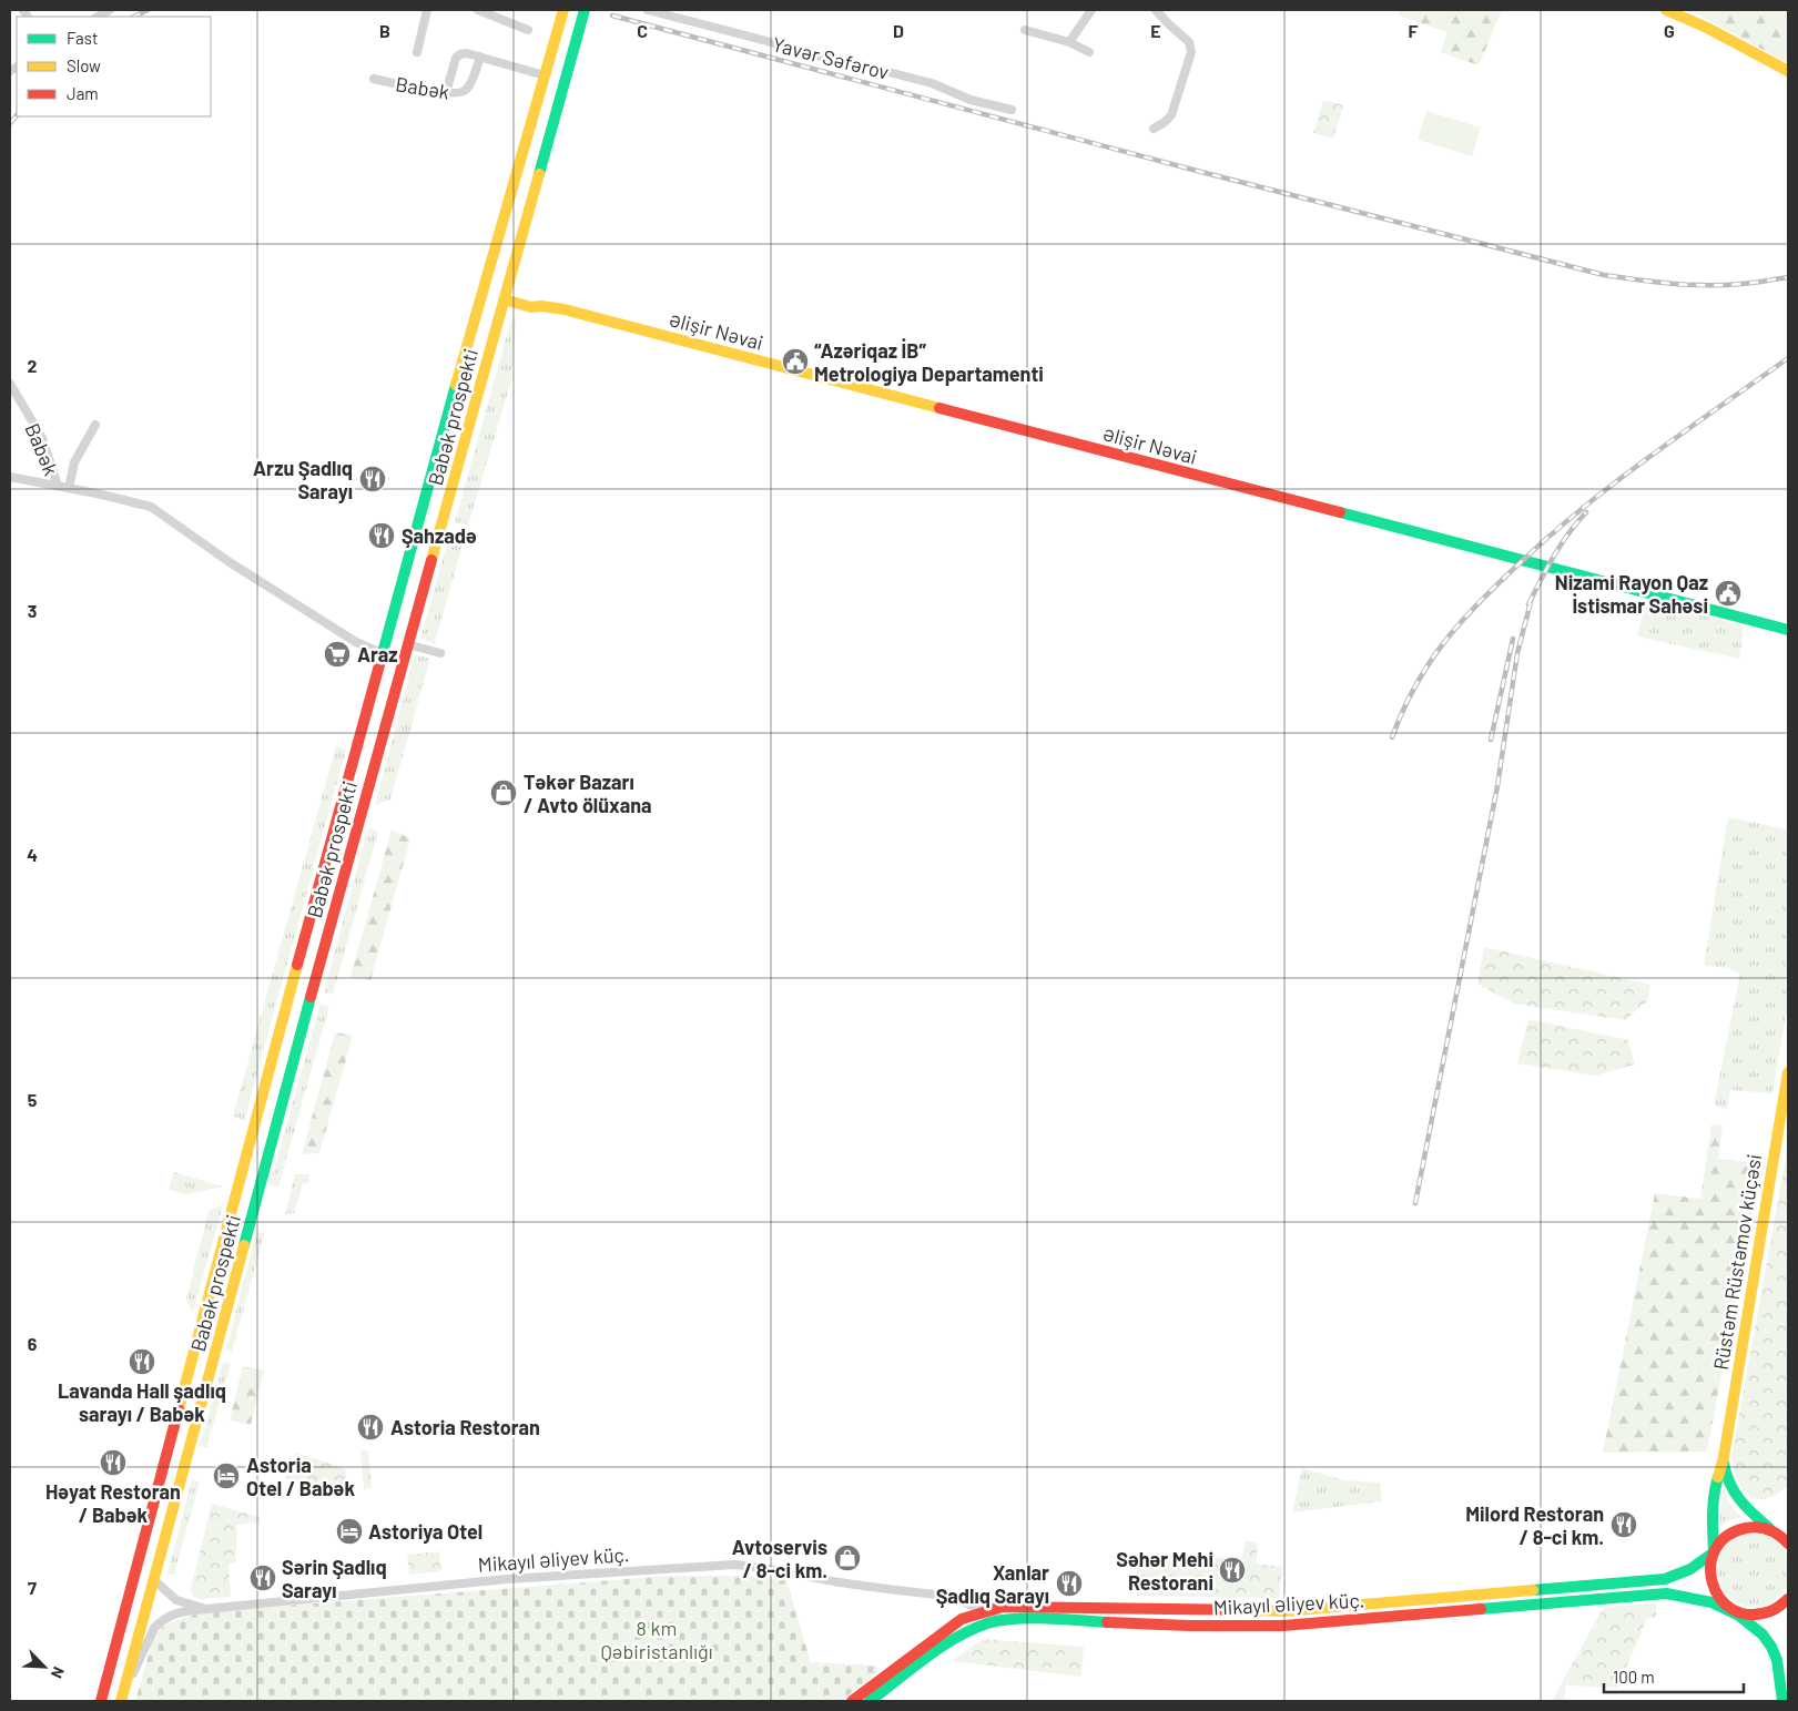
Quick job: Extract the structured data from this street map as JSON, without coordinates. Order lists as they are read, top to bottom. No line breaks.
{"streets":{"main road":["Əlişir Nəvai","Babək prospekti","Rüstəm Rüstəmov küçəsi","Mikayıl Əliyev küç."],"street":["Yavər Səfərov","Babək"]},"crossings":[["Əlişir Nəvai","Babək prospekti"],["Babək prospekti","Mikayıl Əliyev küç."]],"parks":["8 km Qəbiristanlığı"],"places":{"public building":["“Azəriqaz İB” Metrologiya Departamenti","Nizami Rayon Qaz İstismar Sahəsi"],"restaurant":["Arzu Şadlıq Sarayı","Şahzadə","Lavanda Hall şadlıq sarayı / Babək","Astoria Restoran","Həyat Restoran / Babək","Milord Restoran / 8-ci km.","Səhər Mehi Restorani","Sərin Şadlıq Sarayı","Xanlar Şadlıq Sarayı"],"supermarket":["Araz"],"shop":["Təkər Bazarı / Avto ölüxana","Avtoservis / 8-ci km."],"hotel":["Astoria Otel / Babək","Astoriya Otel"]},"legend":["Fast","Slow","Jam"],"scale_bar":"100 m","north":"bottom right","grid":{"columns":["B","C","D","E","F","G"],"rows":["2","3","4","5","6","7"]}}
